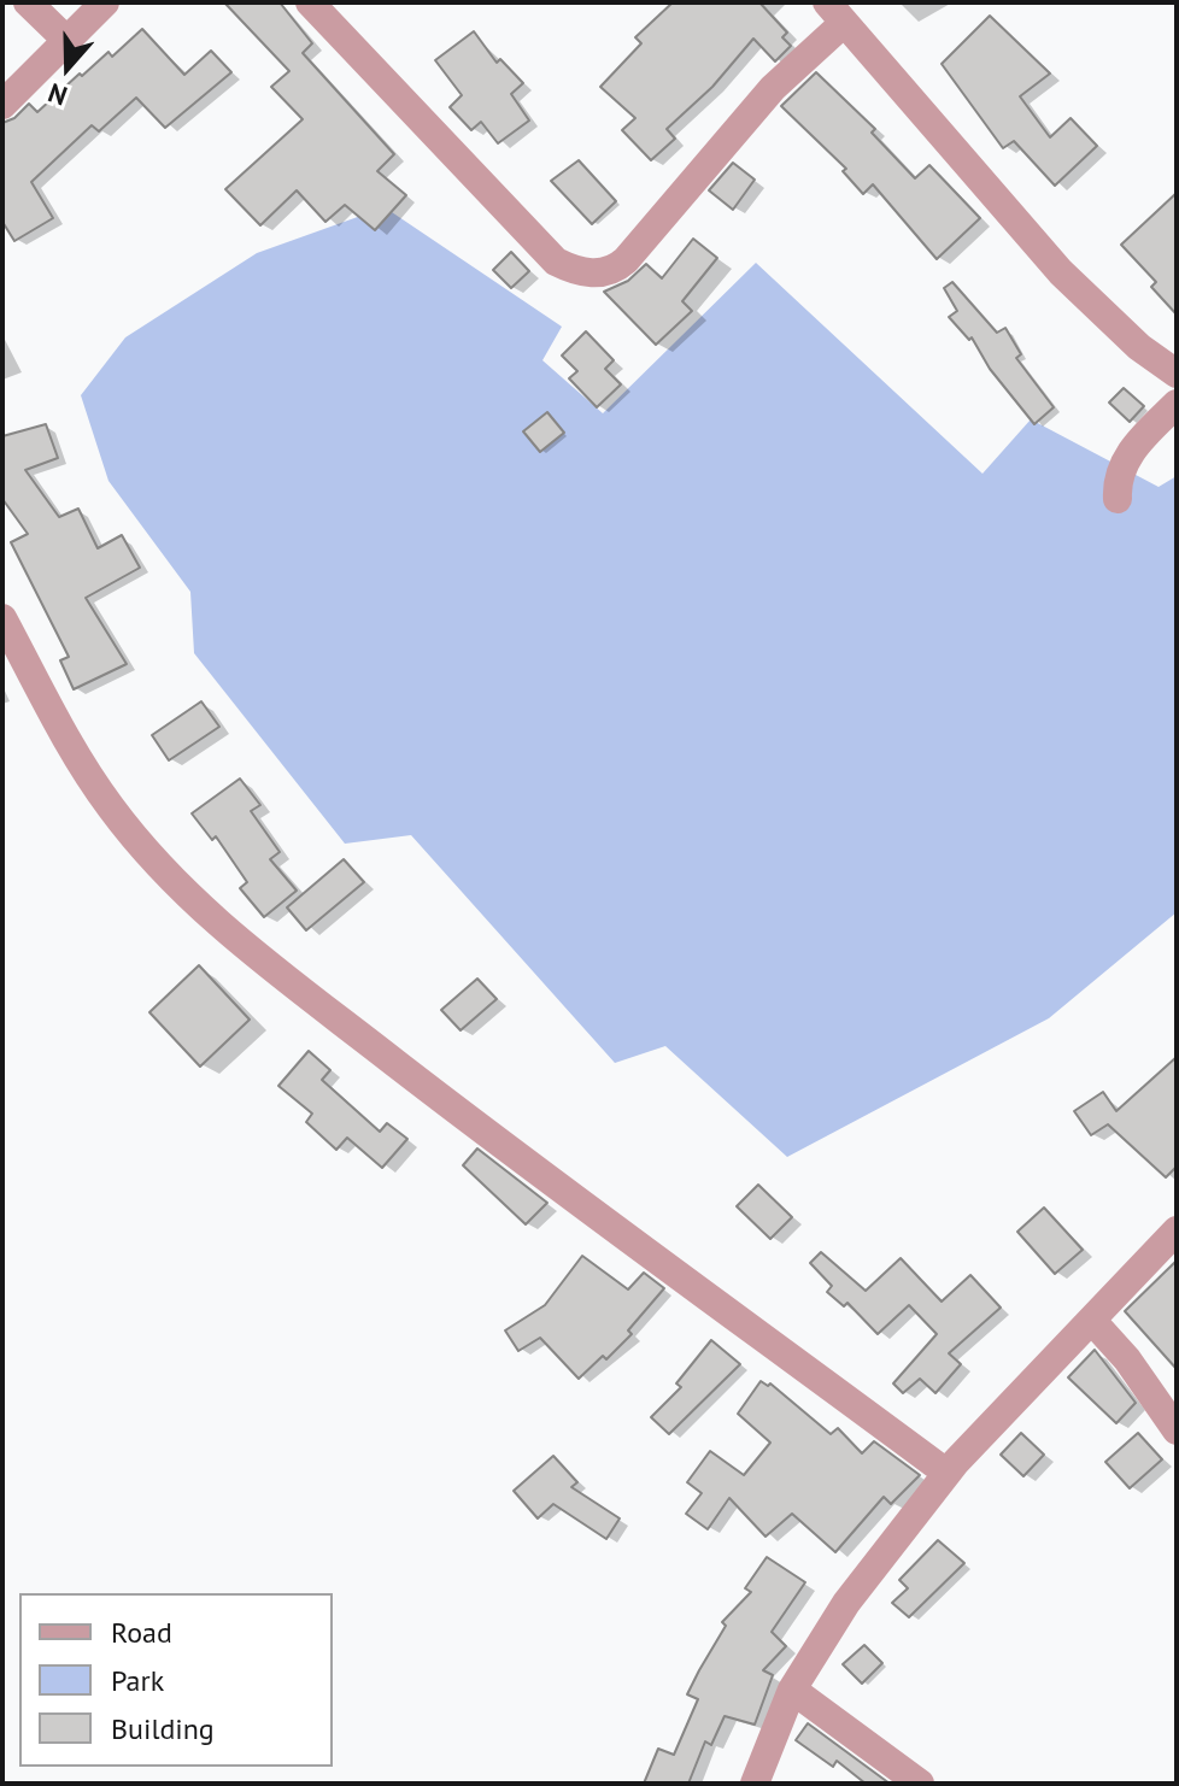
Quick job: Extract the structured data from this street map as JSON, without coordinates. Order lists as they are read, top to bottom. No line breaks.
{"legend":["Road","Park","Building"],"north":"bottom"}
